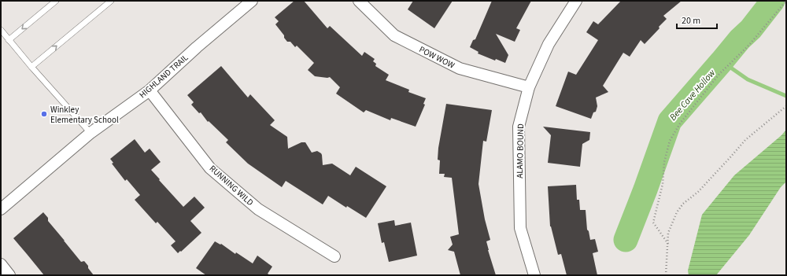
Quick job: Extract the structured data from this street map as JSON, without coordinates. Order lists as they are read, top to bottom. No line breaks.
{"streets":{"street":["POW WOW","HIGHLAND TRAIL","ALAMO BOUND","RUNNING WILD"]},"crossings":[["POW WOW","ALAMO BOUND"],["HIGHLAND TRAIL","RUNNING WILD"]],"water":["Bee Cave Hollow"],"places":["Winkley Elementary School"],"scale_bar":"20 m"}
